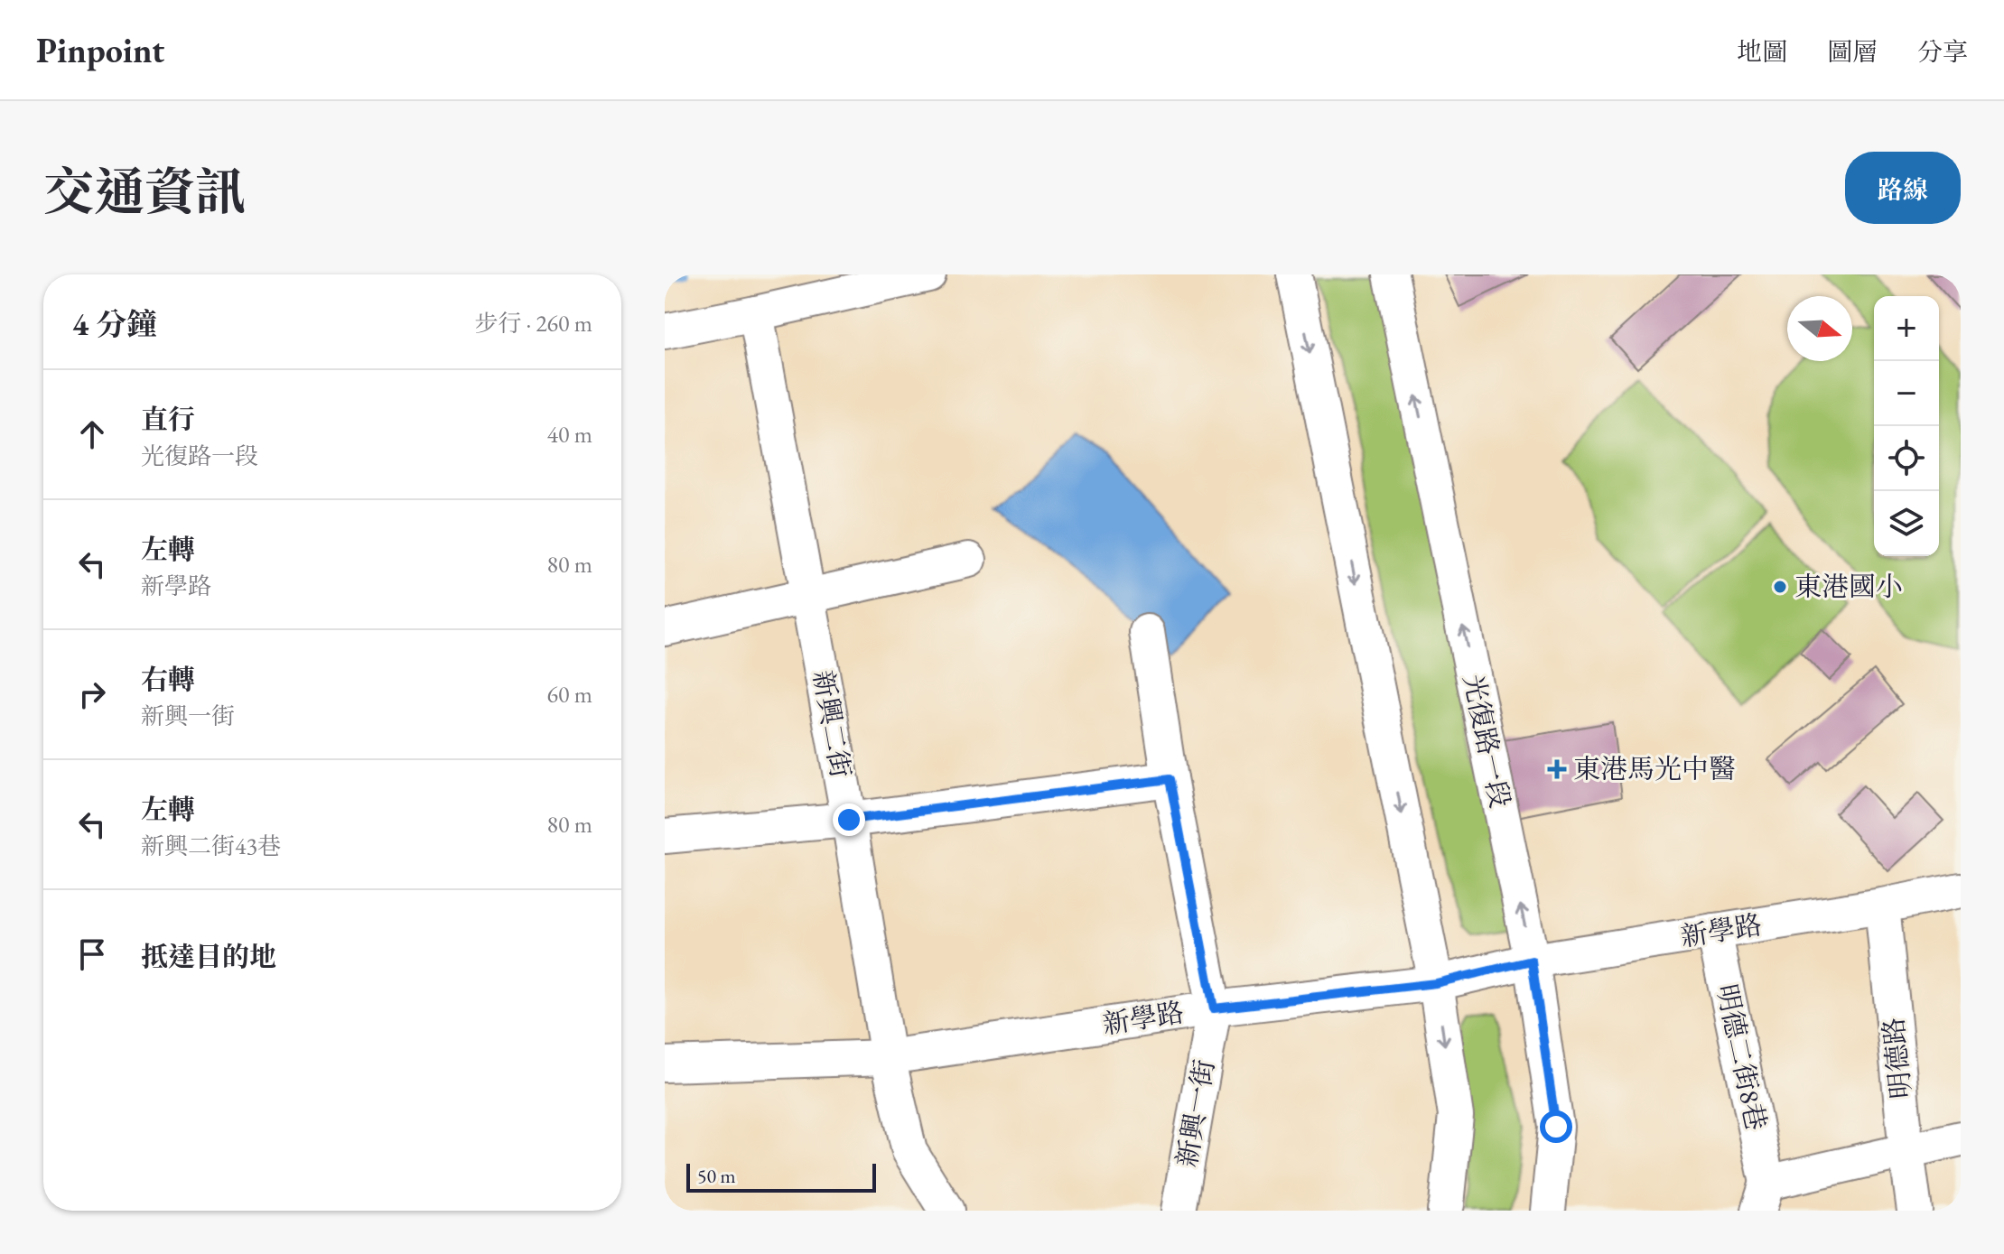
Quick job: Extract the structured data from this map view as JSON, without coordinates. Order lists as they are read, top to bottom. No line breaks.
{"streets":{"street":["新興二街","光復路一段","新學路","明德二街8巷","明德路","新興一街"]},"crossings":[["新興二街","新學路"],["光復路一段","新學路"],["新學路","明德二街8巷"],["新學路","明德路"],["新學路","新興一街"]],"places":{"other":["東港國小"],"health":["東港馬光中醫"]},"scale_bar":"50 m","north":"right","page":{"header":"Pinpoint","nav":["地圖","圖層","分享"],"title":"交通資訊","buttons":"路線","heading":["4 分鐘","步行 · 260 m"],"map_buttons":["+","−"],"list":[["直行","光復路一段","40 m"],["左轉","新學路","80 m"],["右轉","新興一街","60 m"],["左轉","新興二街43巷","80 m"],"抵達目的地"],"scale":"50 m"}}
